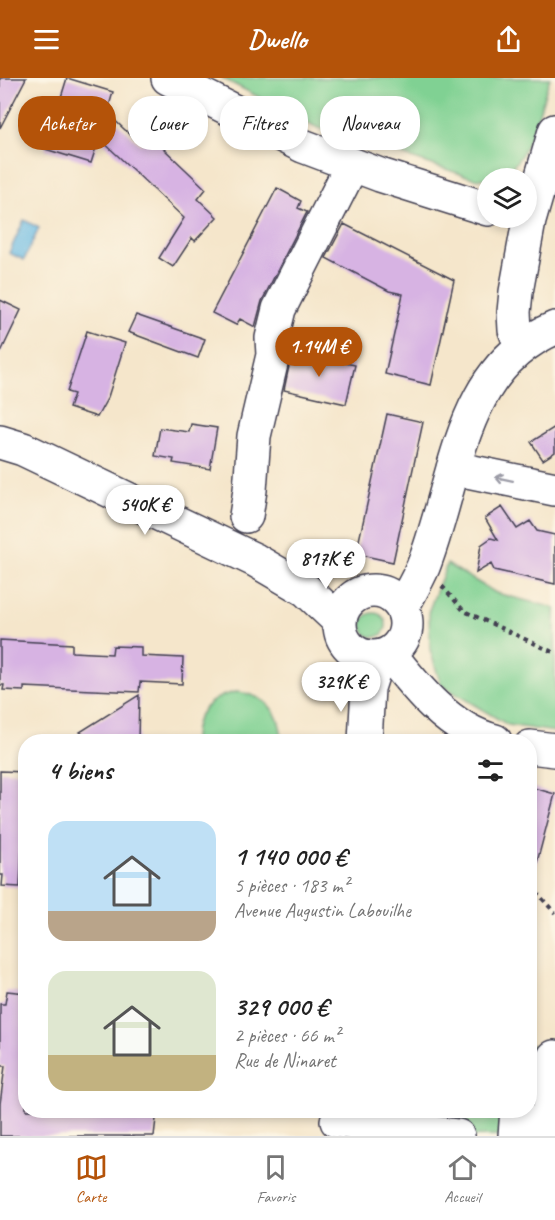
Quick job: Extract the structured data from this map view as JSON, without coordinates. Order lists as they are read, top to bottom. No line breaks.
{"page":{"header":"Dwello","chip":["Acheter","Louer","Filtres","Nouveau"],"price":["1.14M €","540K €","817K €","329K €"],"heading":"4 biens","list":[{"name":"1 140 000 €","note":"5 pièces · 183 m² · Avenue Augustin Labouilhe"},{"name":"329 000 €","note":"2 pièces · 66 m² · Rue de Ninaret"}],"tabs":["Carte","Favoris","Accueil"]}}
